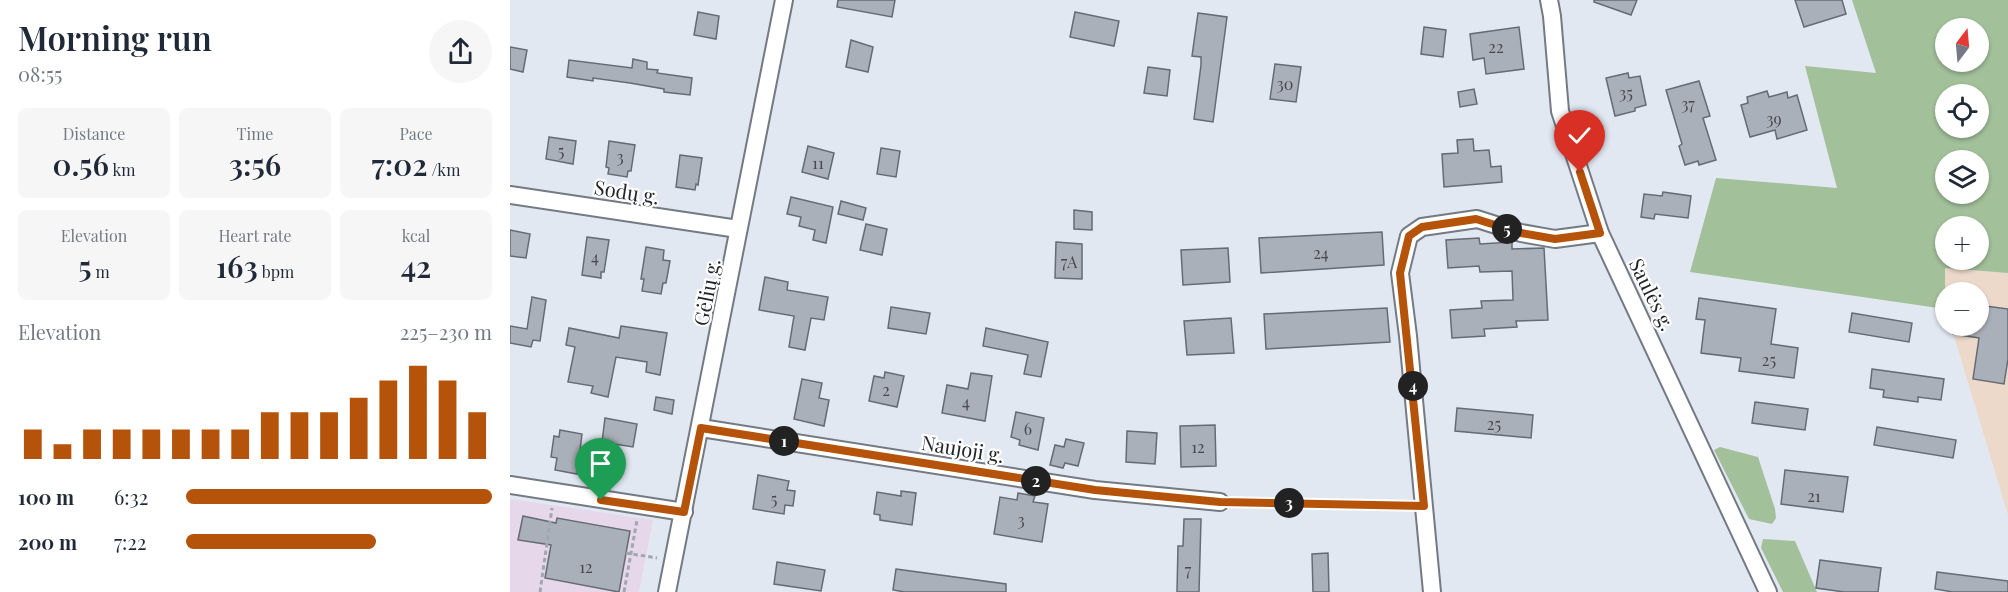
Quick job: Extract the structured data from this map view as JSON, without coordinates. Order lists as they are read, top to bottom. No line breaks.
{"streets":{"street":["Sodų g.","Gėlių g.","Saulės g.","Naujoji g."]},"crossings":[["Sodų g.","Gėlių g."],["Gėlių g.","Naujoji g."]],"house_numbers":["22","30","35","37","39","5","3","11","24","4","7A","25","2","4","25","6","12","21","5","3","12","7"],"north":"top","page":{"heading":["Morning run","08:55"],"map_buttons":["+","−"],"stats":[["Distance","0.56 km"],["Time","3:56"],["Pace","7:02 /km"],["Elevation","5 m"],["Heart rate","163 bpm"],["kcal","42"]],"pins":["5","4","1","2","3"],"chart":["Elevation","225–230 m"],"list":[{"name":"100 m","note":"6:32"},{"name":"200 m","note":"7:22"}]}}
